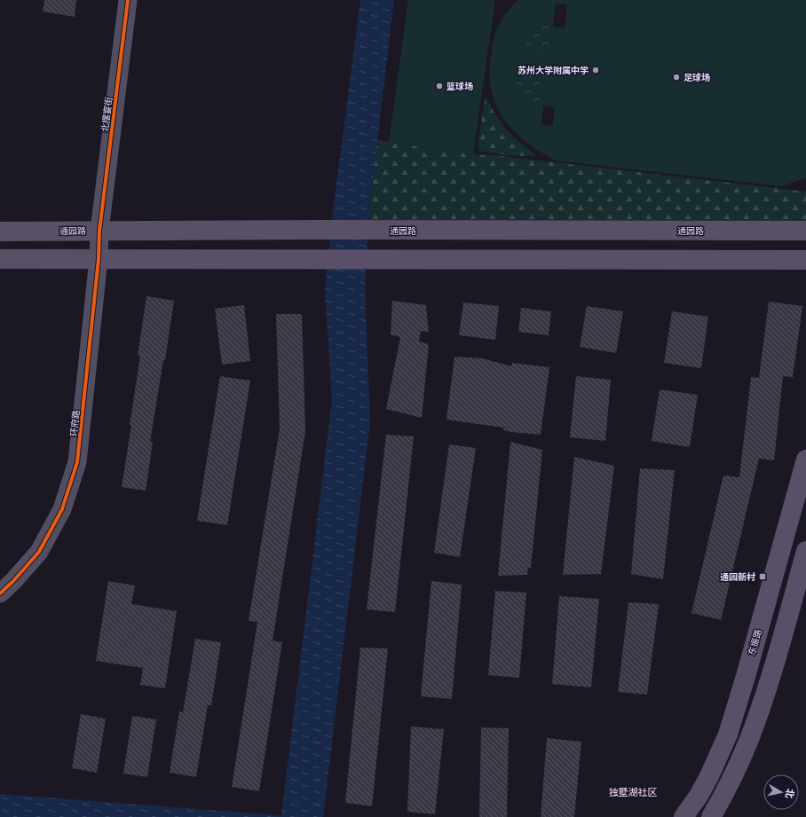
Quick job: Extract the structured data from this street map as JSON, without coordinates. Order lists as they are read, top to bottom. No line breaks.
{"streets":{"main road":["通园路","东振路"],"street":["北摆宴街","环府路"]},"crossings":[["北摆宴街","通园路"],["北摆宴街","环府路"],["通园路","环府路"]],"districts":["独墅湖社区"],"places":{"other":["苏州大学附属中学","足球场","篮球场"],"transit":["通园新村"]},"north":"right"}
